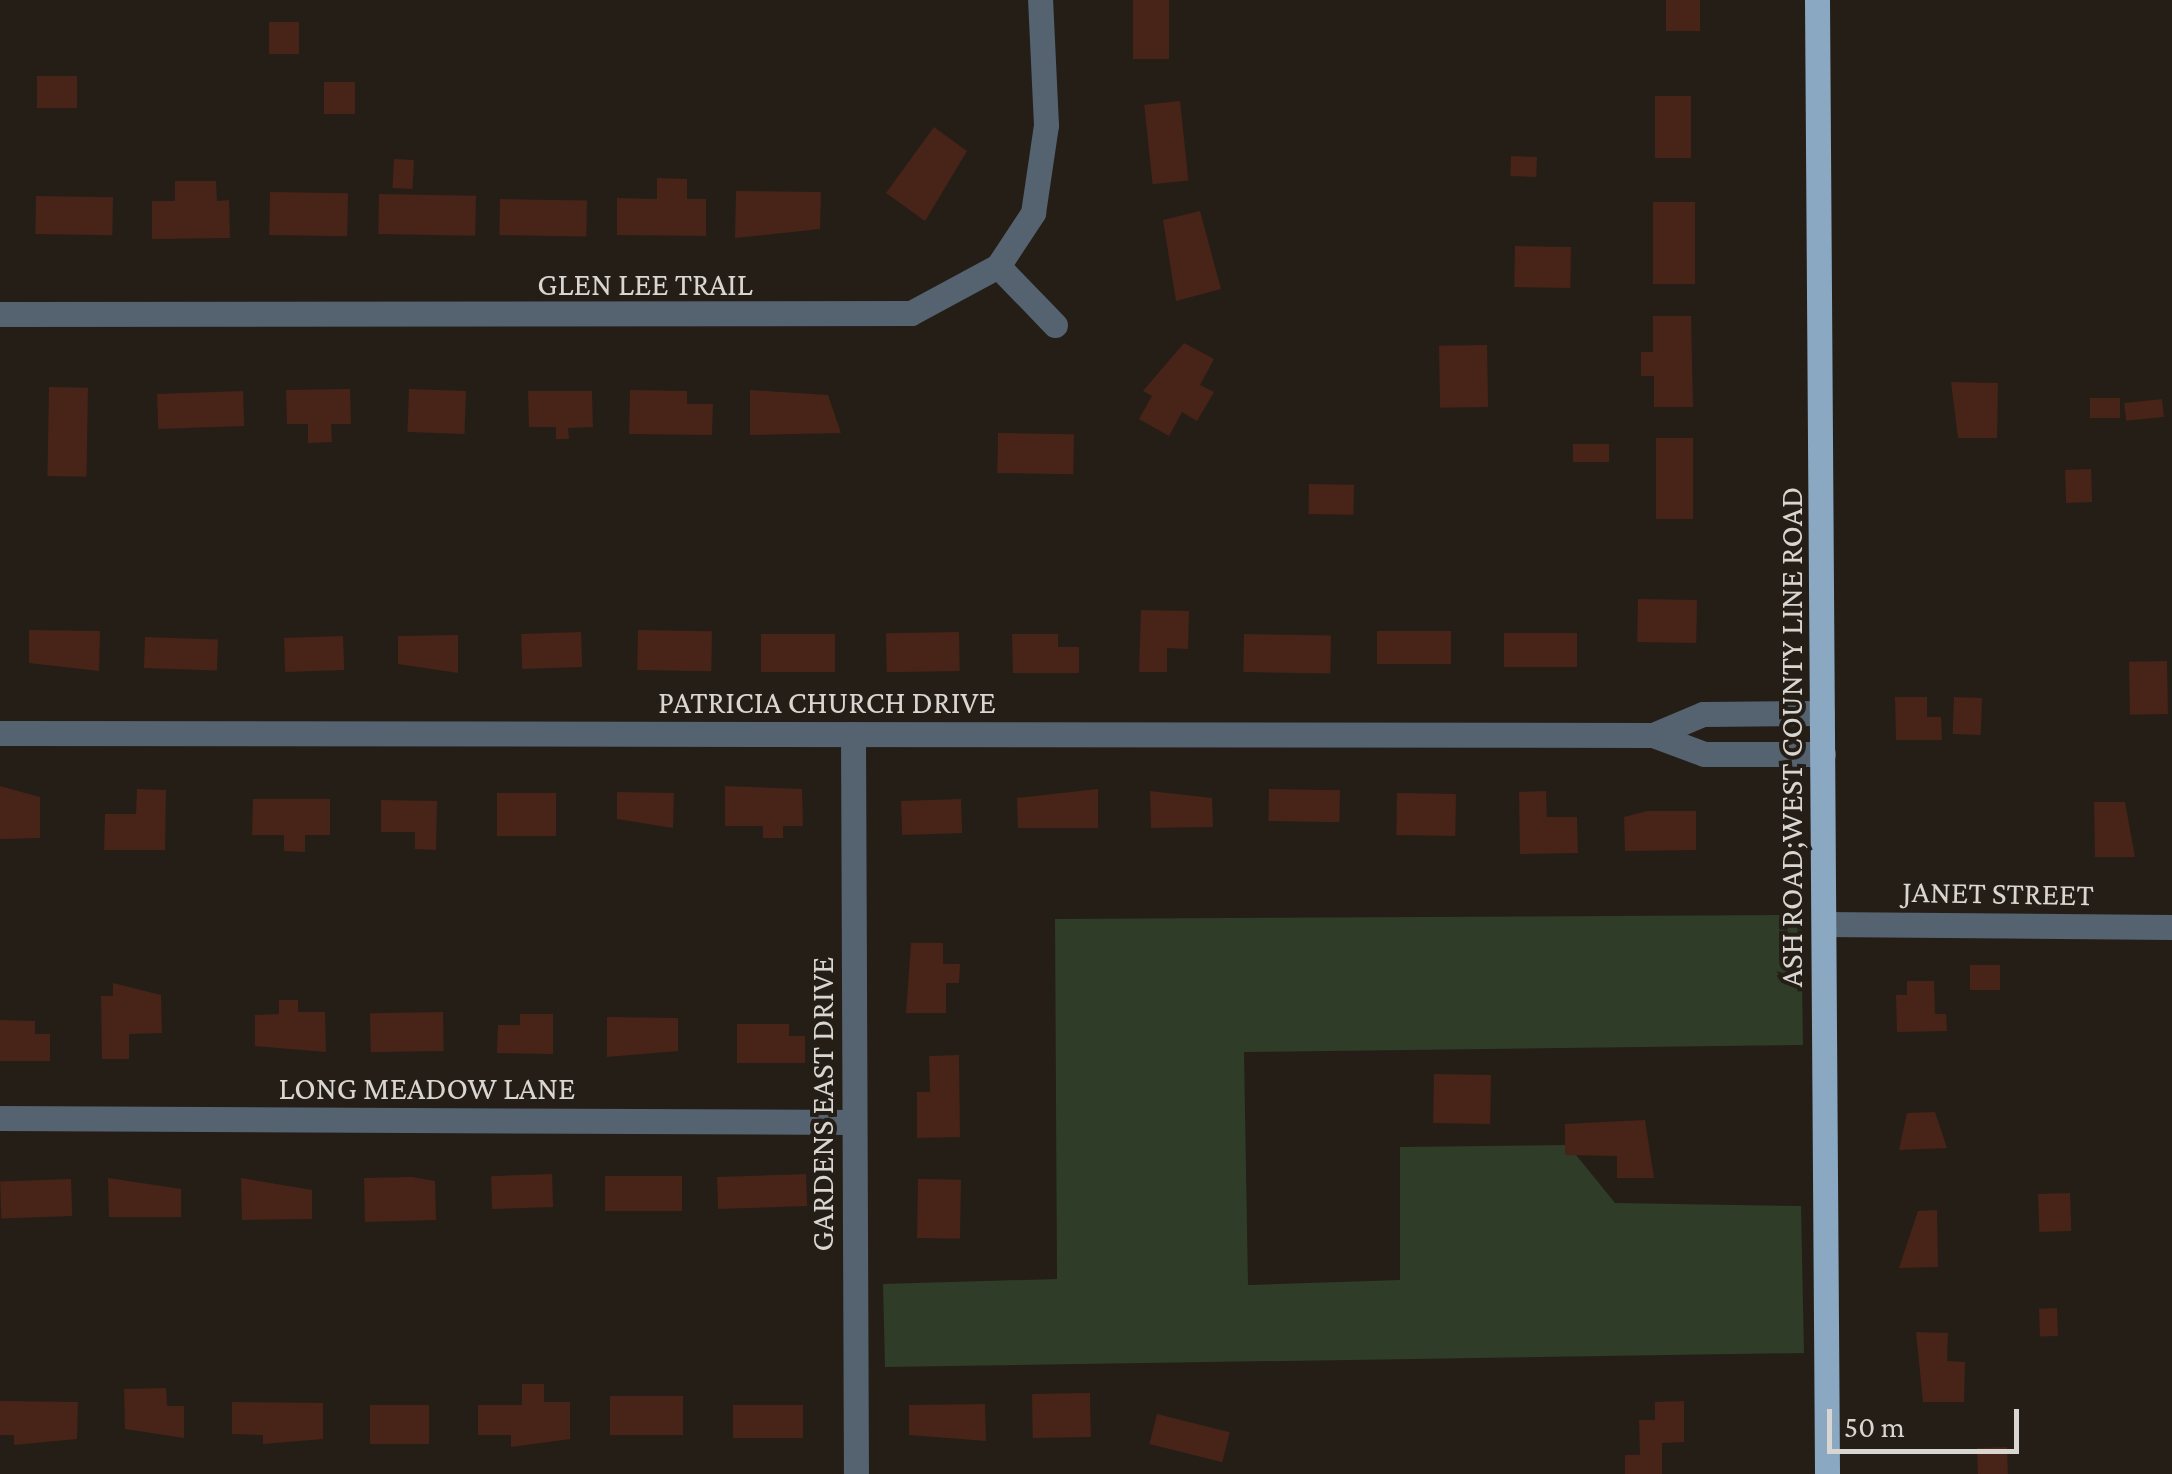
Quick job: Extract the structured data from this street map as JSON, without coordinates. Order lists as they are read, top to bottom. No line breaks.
{"streets":{"main road":["ASH ROAD;WEST COUNTY LINE ROAD"],"street":["GLEN LEE TRAIL","PATRICIA CHURCH DRIVE","JANET STREET","LONG MEADOW LANE","GARDENS EAST DRIVE"]},"crossings":[["PATRICIA CHURCH DRIVE","ASH ROAD;WEST COUNTY LINE ROAD"],["PATRICIA CHURCH DRIVE","GARDENS EAST DRIVE"],["ASH ROAD;WEST COUNTY LINE ROAD","JANET STREET"],["LONG MEADOW LANE","GARDENS EAST DRIVE"]],"scale_bar":"50 m"}
